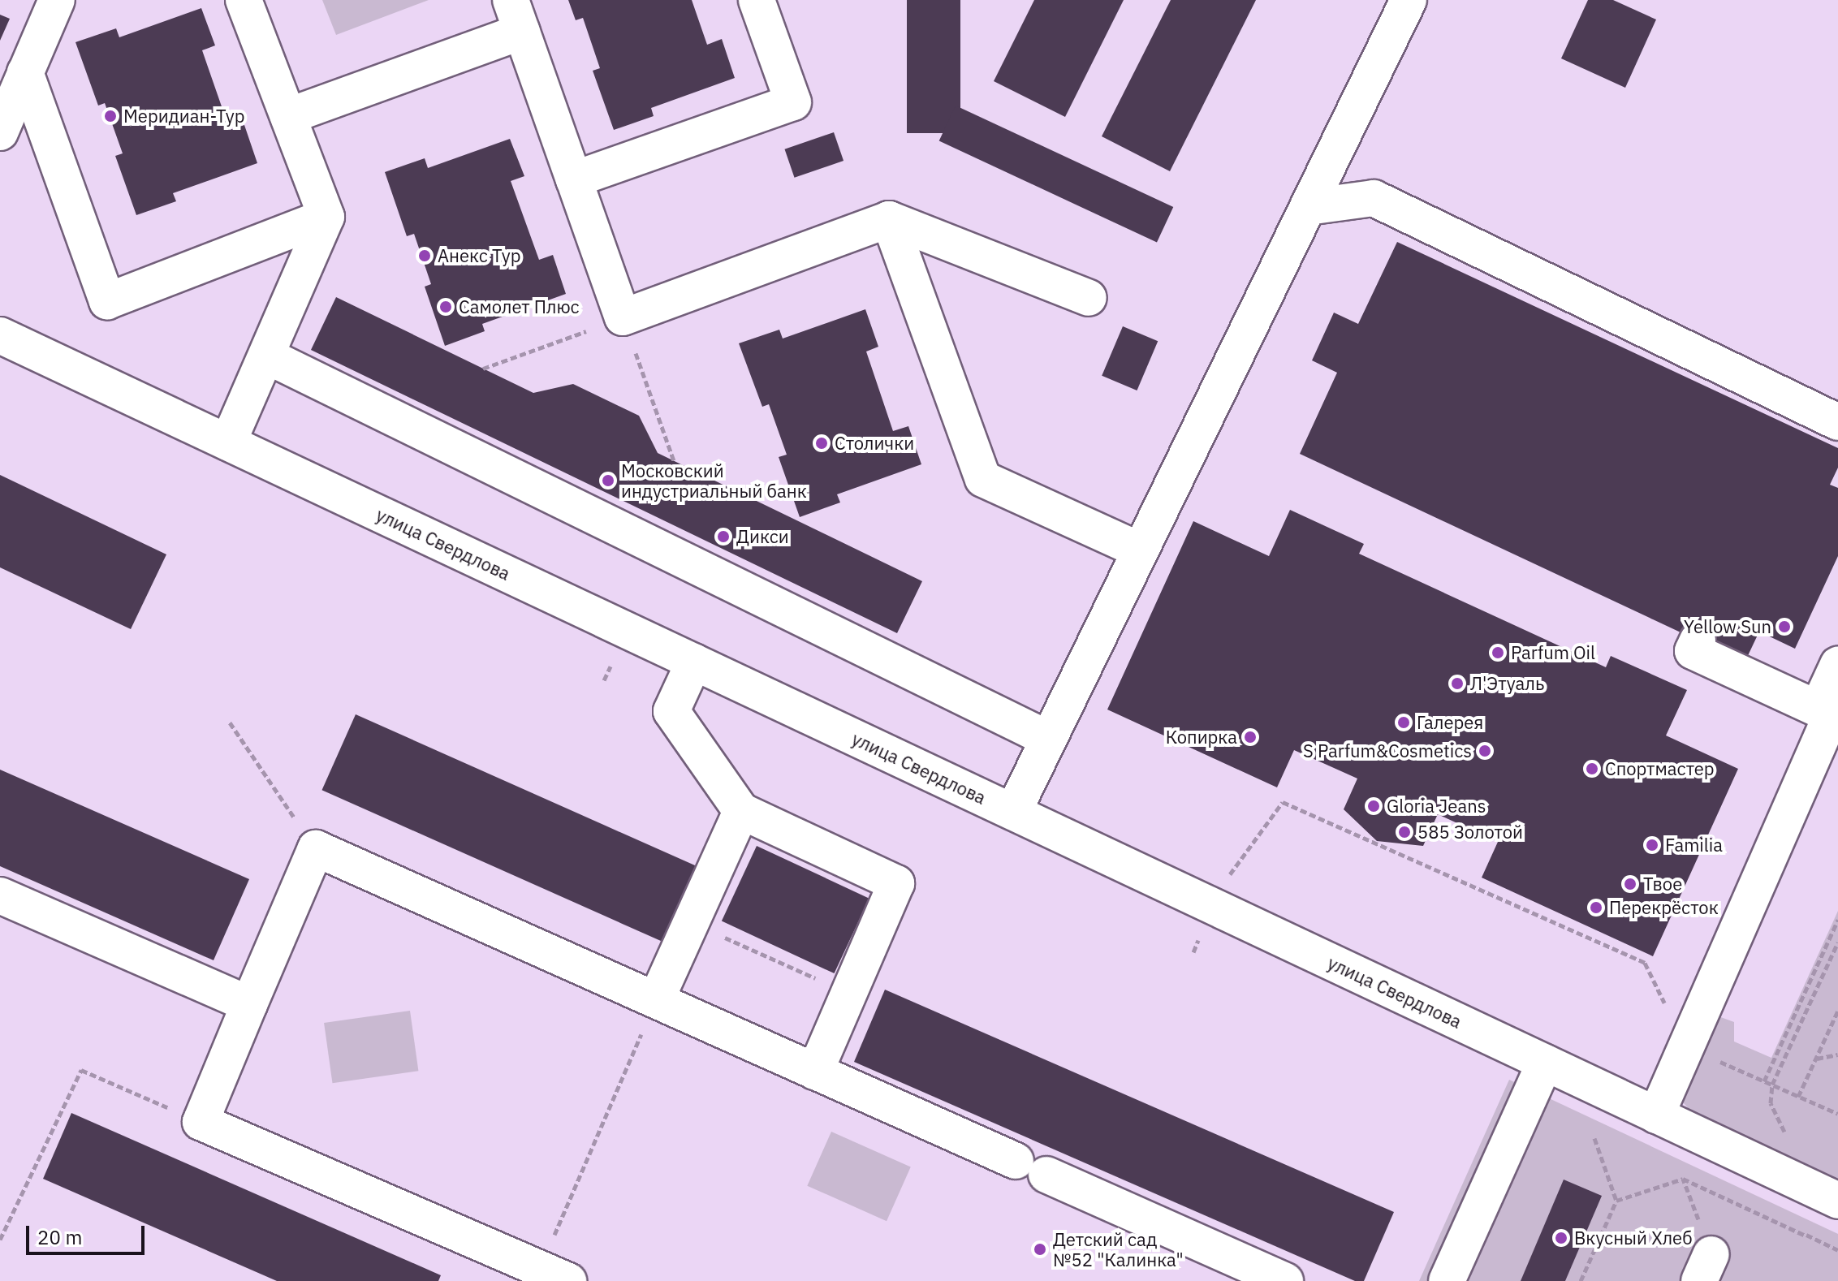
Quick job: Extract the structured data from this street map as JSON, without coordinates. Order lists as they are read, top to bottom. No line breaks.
{"streets":{"street":["улица Свердлова"]},"places":["Меридиан-Тур","Анекс Тур","Самолет Плюс","Столички","Московский индустриальный банк","Дикси","Yellow Sun","Parfum Oil","Л'Этуаль","Галерея","Копирка","S Parfum&Cosmetics","Спортмастер","Gloria Jeans","585 Золотой","Familia","Твое","Перекрёсток","Вкусный Хлеб","Детский сад №52 \"Калинка\""],"scale_bar":"20 m"}
